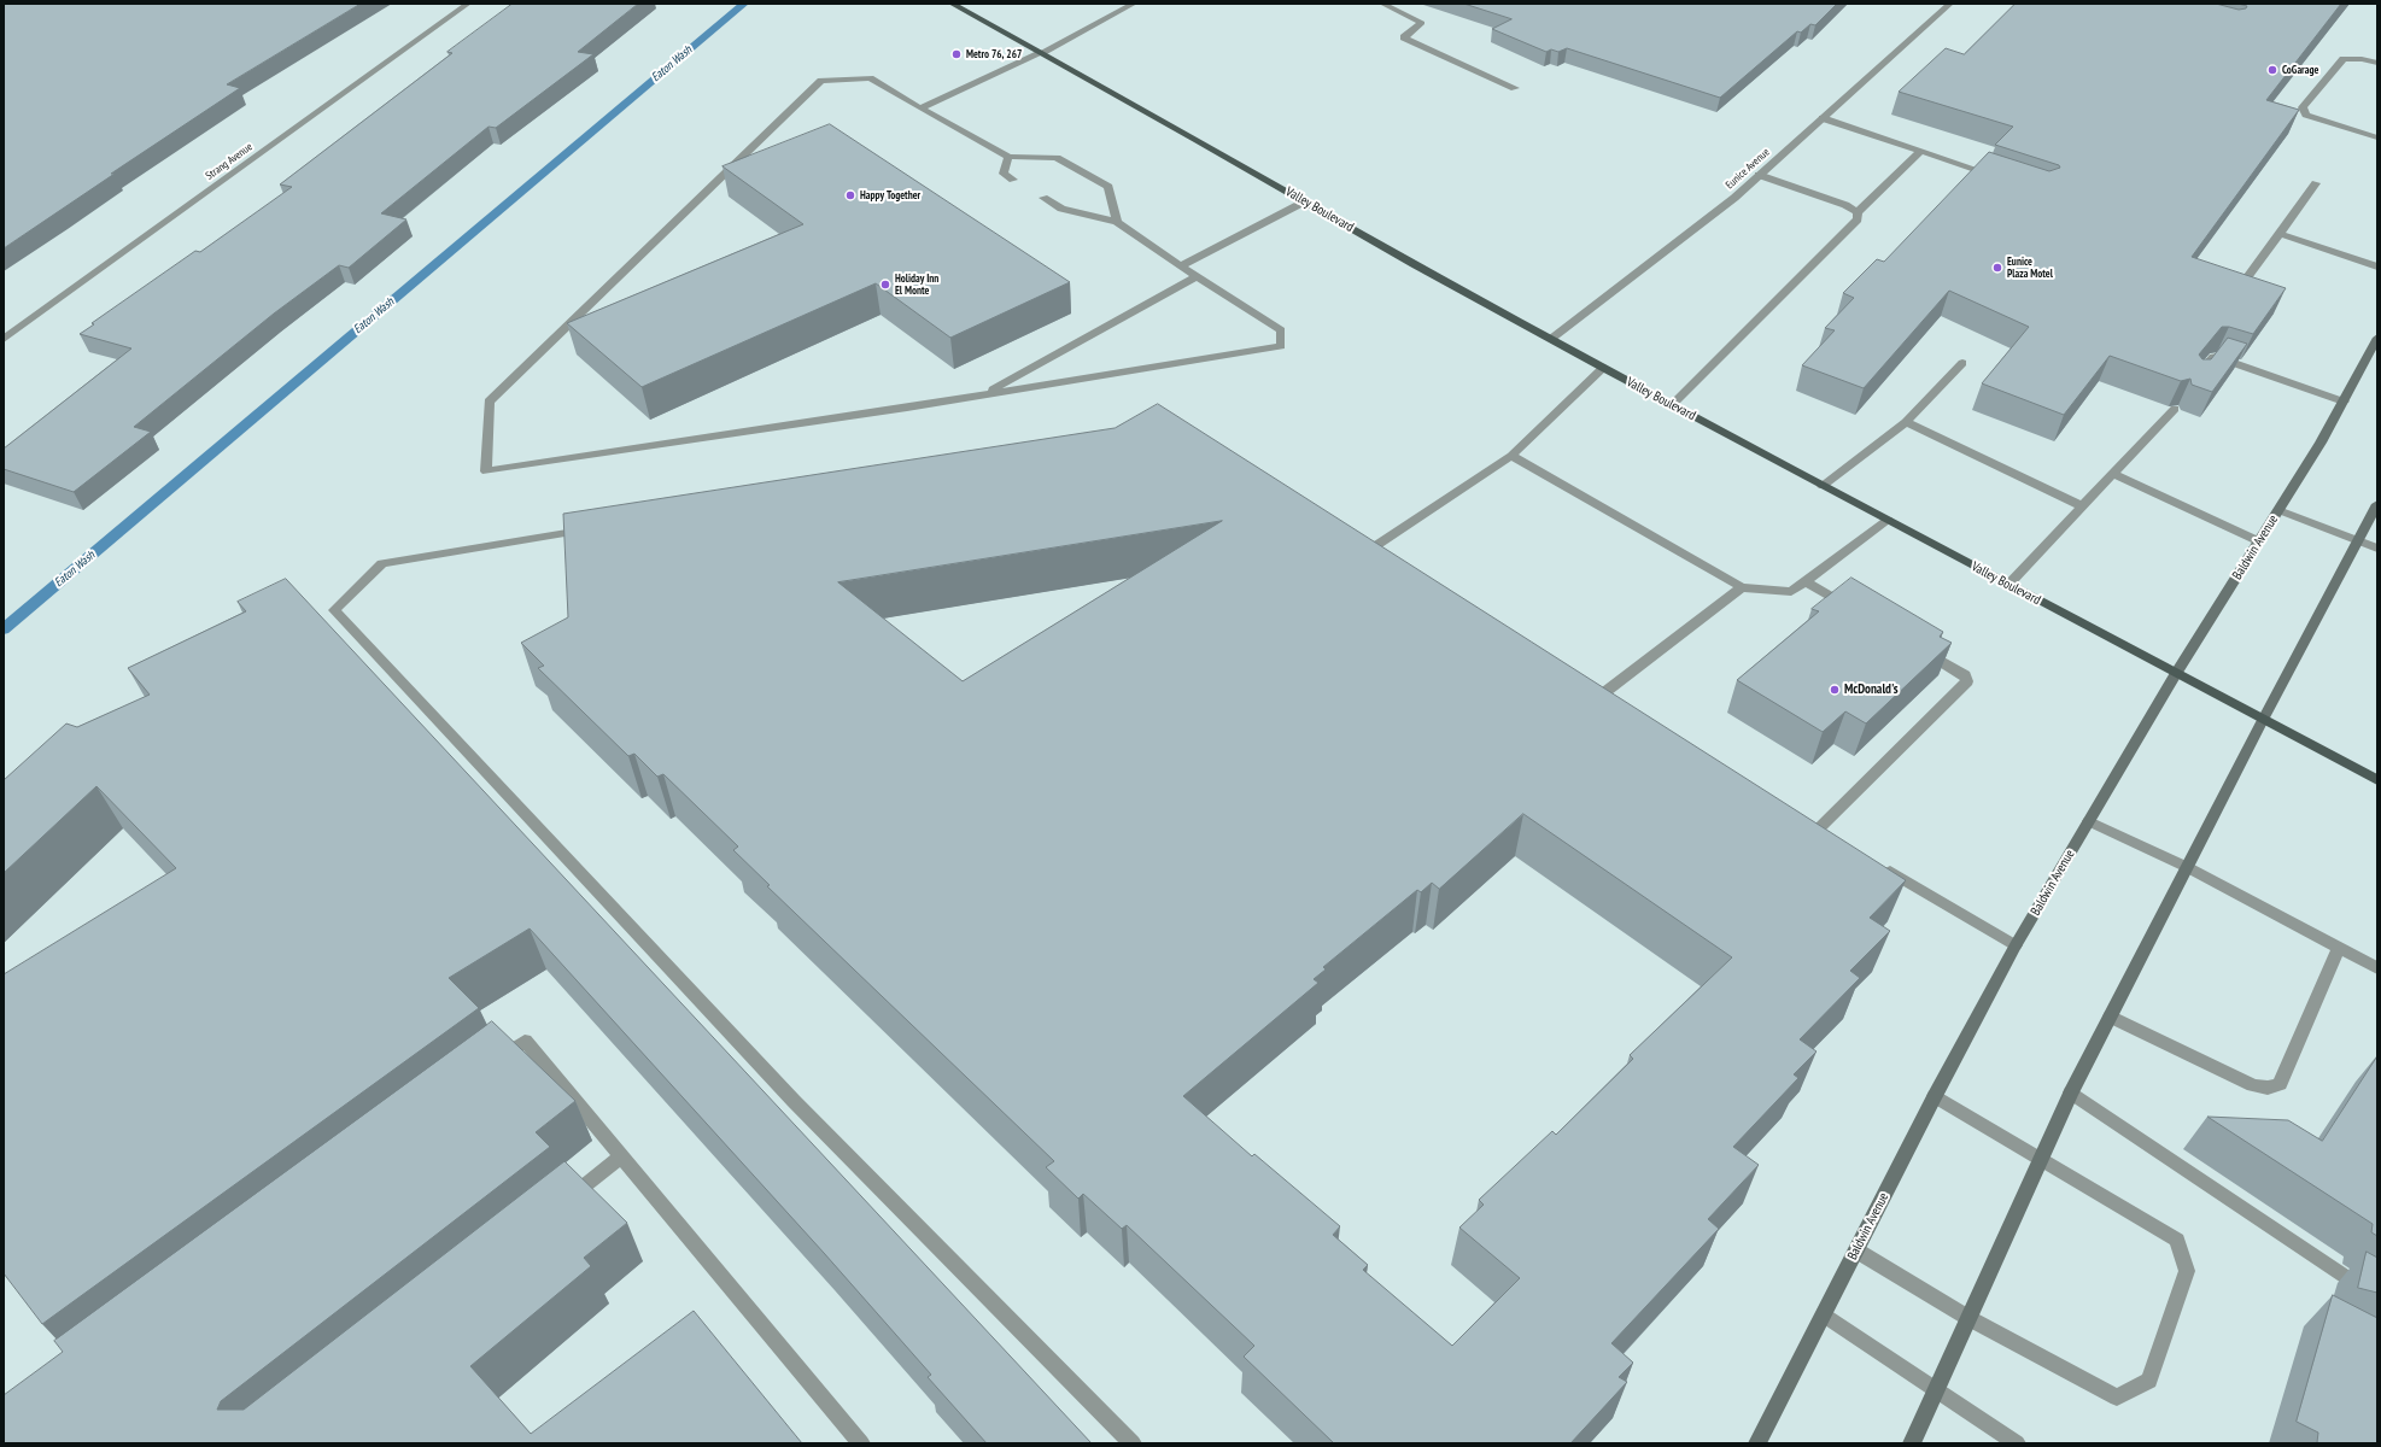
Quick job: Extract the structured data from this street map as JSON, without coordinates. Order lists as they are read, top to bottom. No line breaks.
{"streets":{"main road":["Valley Boulevard","Baldwin Avenue"],"street":["Strang Avenue","Eunice Avenue"]},"crossings":[["Eunice Avenue","Valley Boulevard"],["Valley Boulevard","Baldwin Avenue"]],"water":["Eaton Wash"],"places":["Metro 76, 267","CoGarage","Happy Together","Eunice Plaza Motel","Holiday Inn El Monte","McDonald's"]}
